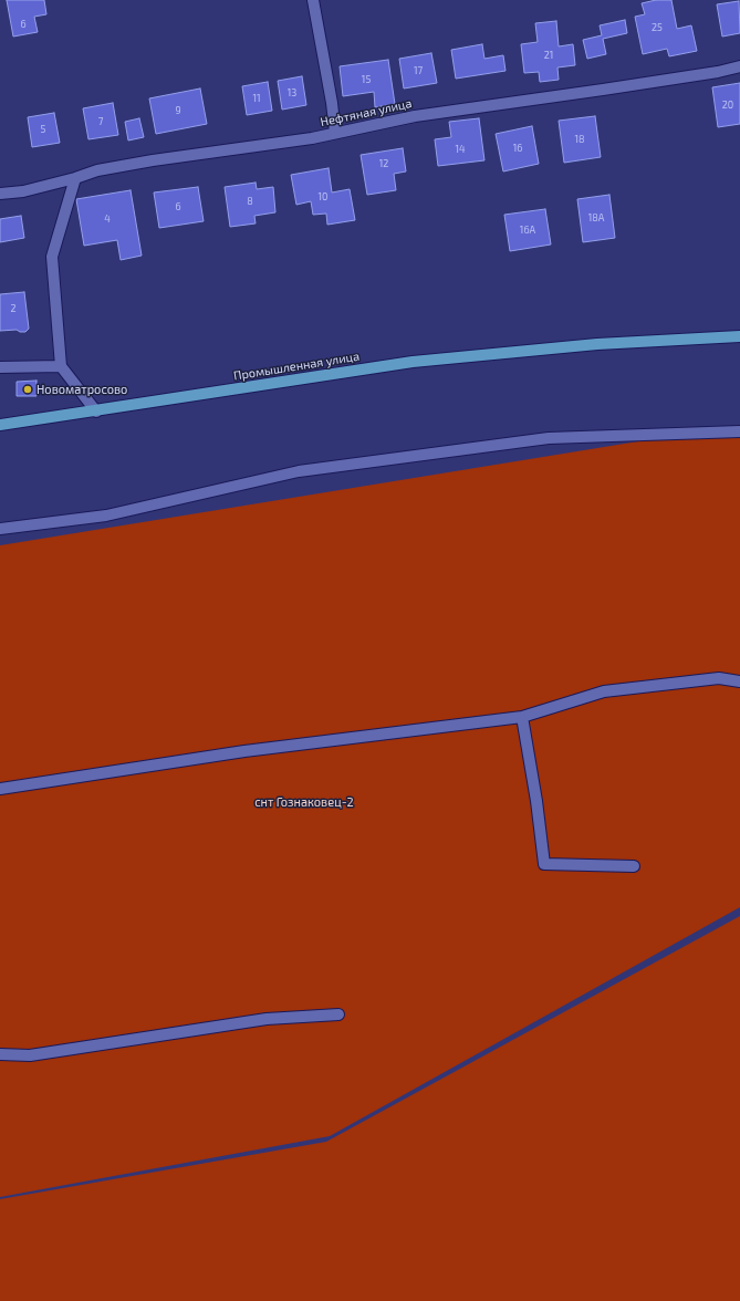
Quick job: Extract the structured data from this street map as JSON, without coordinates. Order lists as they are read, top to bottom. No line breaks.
{"streets":{"main road":["Промышленная улица"],"street":["Нефтяная улица"]},"parks":["снт Гознаковец-2"],"places":["Новоматросово"],"house_numbers":["6","25","21","17","15","13","11","20","9","7","5","18","16","14","12","10","8","6","18А","4","16А","2"]}
